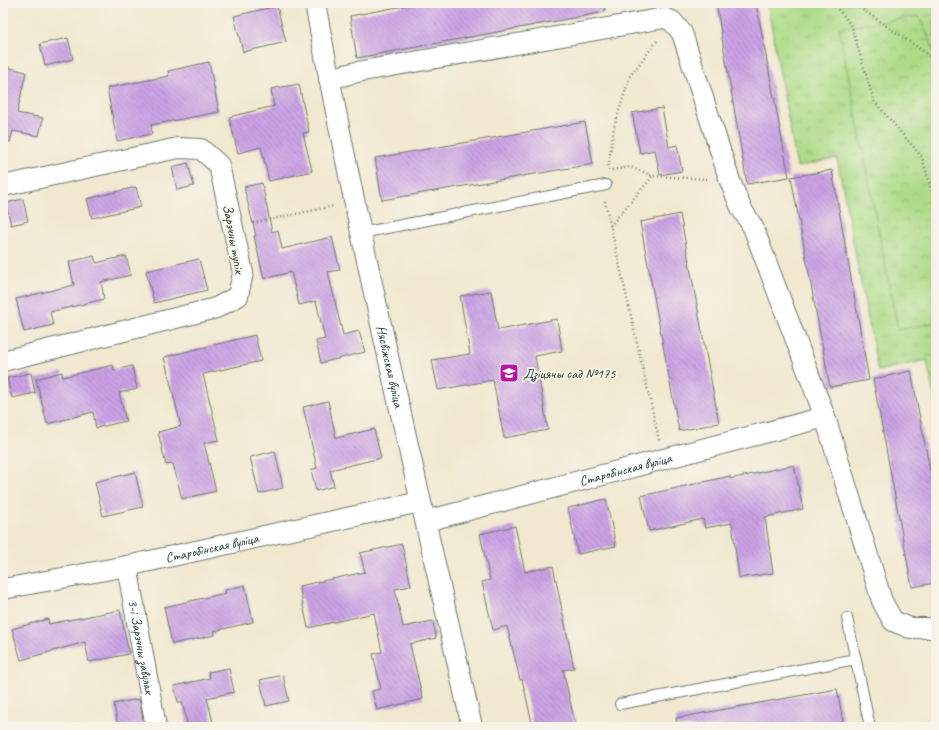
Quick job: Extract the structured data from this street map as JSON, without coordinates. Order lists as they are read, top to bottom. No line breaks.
{"streets":{"street":["Зарэчны тупік","Нясвіжская вуліца","Старобінская вуліца","3-і Зарэчны завулак"]},"crossings":[["Нясвіжская вуліца","Старобінская вуліца"],["Старобінская вуліца","3-і Зарэчны завулак"]],"places":{"school or university":["Дзіцячы сад №175"]}}
